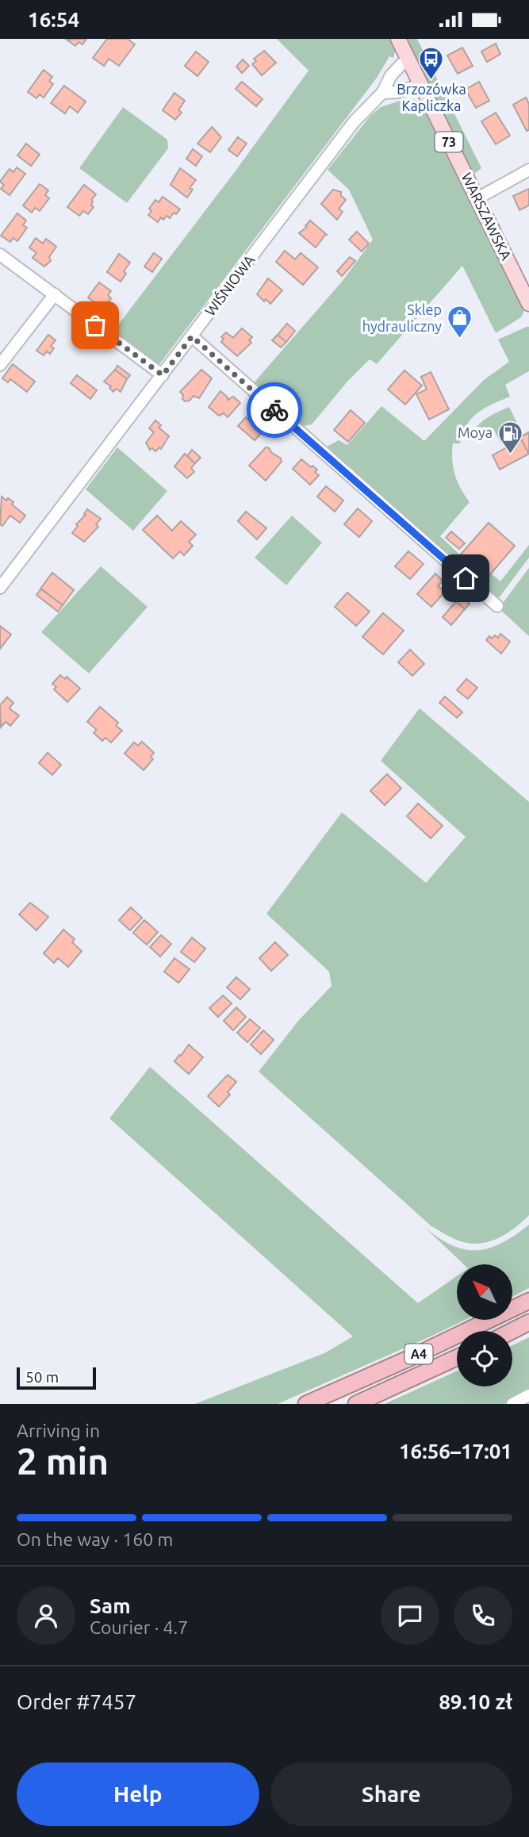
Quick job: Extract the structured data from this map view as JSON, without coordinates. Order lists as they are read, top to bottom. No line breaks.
{"streets":{"highway":["A4"],"main road":["73","WARSZAWSKA"],"street":["WIŚNIOWA"]},"crossings":[["WARSZAWSKA","WIŚNIOWA"]],"places":{"bus stop":["Brzozówka Kapliczka"],"shop":["Sklep hydrauliczny"],"fuel station":["Moya"]},"scale_bar":"50 m","north":"top left","page":{"status":"16:54","scale":"50 m","heading":["2 min","Arriving in","16:56–17:01"],"panel":["Sam","Courier · 4.7","Order #7457","89.10 zł"],"bar":"On the way · 160 m","buttons":["Help","Share"]}}
